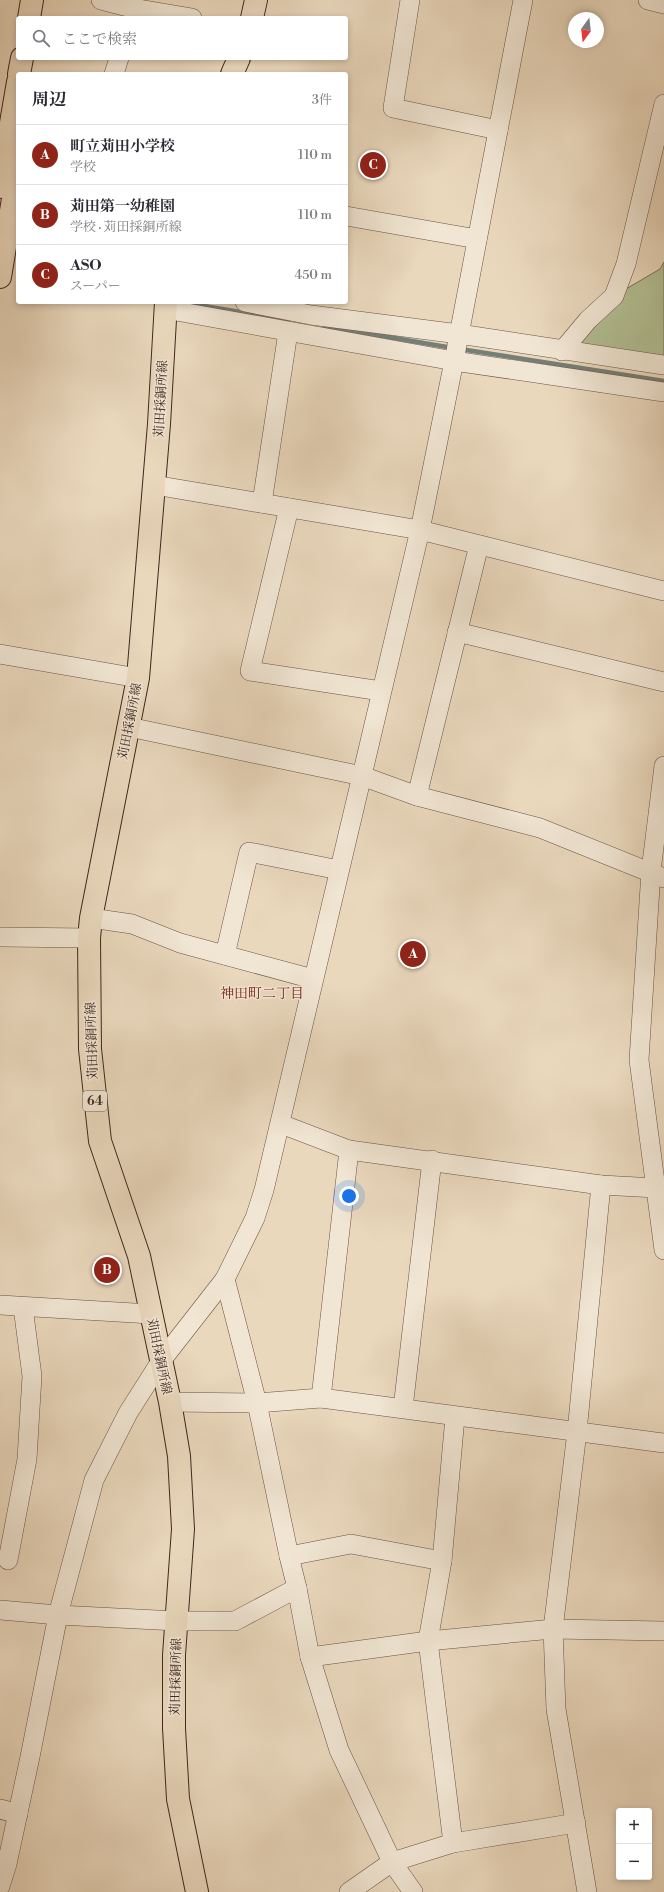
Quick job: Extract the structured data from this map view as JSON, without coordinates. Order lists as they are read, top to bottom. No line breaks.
{"streets":{"main road":["苅田採銅所線","64"]},"districts":["神田町二丁目"],"north":"bottom","page":{"search":"ここで検索","heading":["周辺","3件"],"list":[{"mark":"A","name":"町立苅田小学校","note":"学校","value":"110 m"},{"mark":"B","name":"苅田第一幼稚園","note":"学校 · 苅田採銅所線","value":"110 m"},{"mark":"C","name":"ASO","note":"スーパー","value":"450 m"}],"pins":["C","A","B"],"map_buttons":["+","−"]}}
